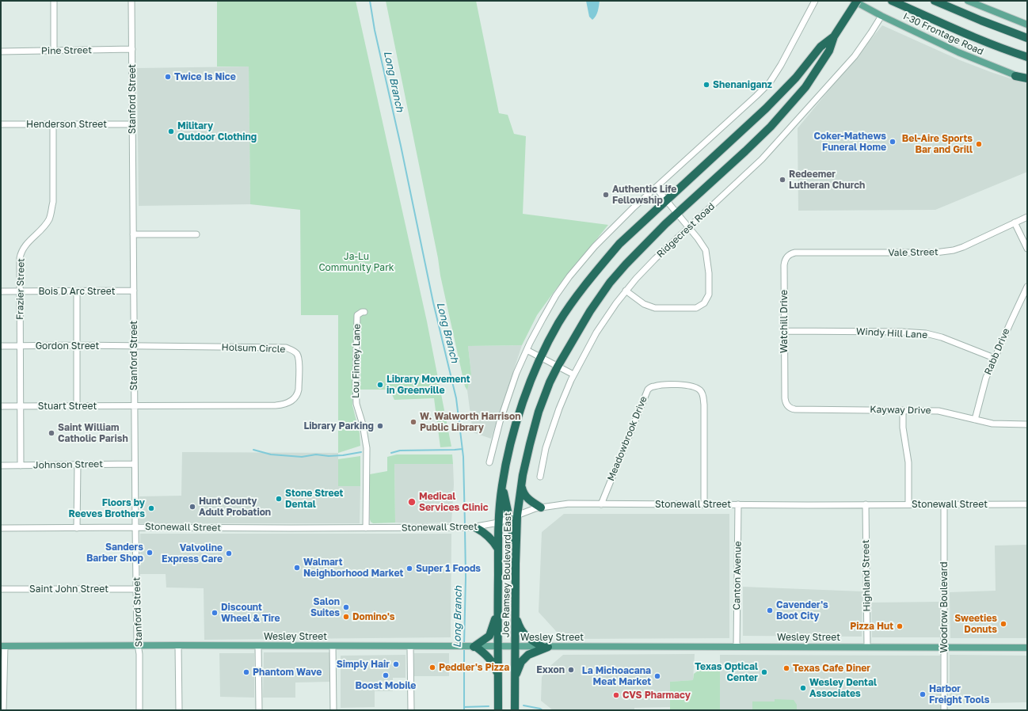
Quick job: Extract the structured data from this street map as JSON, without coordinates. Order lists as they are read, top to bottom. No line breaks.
{"streets":{"highway":["Joe Ramsey Boulevard East"],"main road":["I-30 Frontage Road","Wesley Street"],"street":["Pine Street","Stanford Street","Henderson Street","Ridgecrest Road","Vale Street","Frazier Street","Bois D Arc Street","Watchill Drive","Windy Hill Lane","Gordon Street","Holsum Circle","Rabb Drive","Lou Finney Lane","Stuart Street","Kayway Drive","Meadowbrook Drive","Johnson Street","Stonewall Street","Canton Avenue","Highland Street","Saint John Street","Woodrow Boulevard"]},"crossings":[["I-30 Frontage Road","Ridgecrest Road"],["Pine Street","Stanford Street"],["Stanford Street","Henderson Street"],["Stanford Street","Bois D Arc Street"],["Stanford Street","Gordon Street"],["Stanford Street","Holsum Circle"],["Stanford Street","Stuart Street"],["Stanford Street","Johnson Street"],["Stanford Street","Stonewall Street"],["Stanford Street","Saint John Street"],["Stanford Street","Wesley Street"],["Henderson Street","Frazier Street"],["Vale Street","Watchill Drive"],["Frazier Street","Bois D Arc Street"],["Frazier Street","Gordon Street"],["Frazier Street","Stuart Street"],["Frazier Street","Johnson Street"],["Watchill Drive","Windy Hill Lane"],["Watchill Drive","Kayway Drive"],["Windy Hill Lane","Rabb Drive"],["Gordon Street","Holsum Circle"],["Holsum Circle","Stuart Street"],["Rabb Drive","Kayway Drive"],["Lou Finney Lane","Stonewall Street"],["Meadowbrook Drive","Stonewall Street"],["Stonewall Street","Joe Ramsey Boulevard East"],["Stonewall Street","Canton Avenue"],["Stonewall Street","Highland Street"],["Stonewall Street","Woodrow Boulevard"],["Joe Ramsey Boulevard East","Wesley Street"],["Canton Avenue","Wesley Street"],["Highland Street","Wesley Street"],["Woodrow Boulevard","Wesley Street"]],"water":["Long Branch"],"parks":["Ja-Lu Community Park"],"places":["Twice Is Nice","Shenaniganz","Military Outdoor Clothing","Coker-Mathews Funeral Home","Bel-Aire Sports Bar and Grill","Redeemer Lutheran Church","Authentic Life Fellowship","Library Movement in Greenville","W. Walworth Harrison Public Library","Library Parking","Saint William Catholic Parish","Stone Street Dental","Medical Services Clinic","Hunt County Adult Probation","Floors by Reeves Brothers","Sanders Barber Shop","Valvoline Express Care","Walmart Neighborhood Market","Super 1 Foods","Salon Suites","Cavender's Boot City","Discount Wheel & Tire","Domino's","Sweeties Donuts","Pizza Hut","Simply Hair","Peddler's Pizza","Texas Cafe Diner","Exxon","Phantom Wave","Texas Optical Center","Boost Mobile","La Michoacana Meat Market","Wesley Dental Associates","Harbor Freight Tools","CVS Pharmacy"]}
